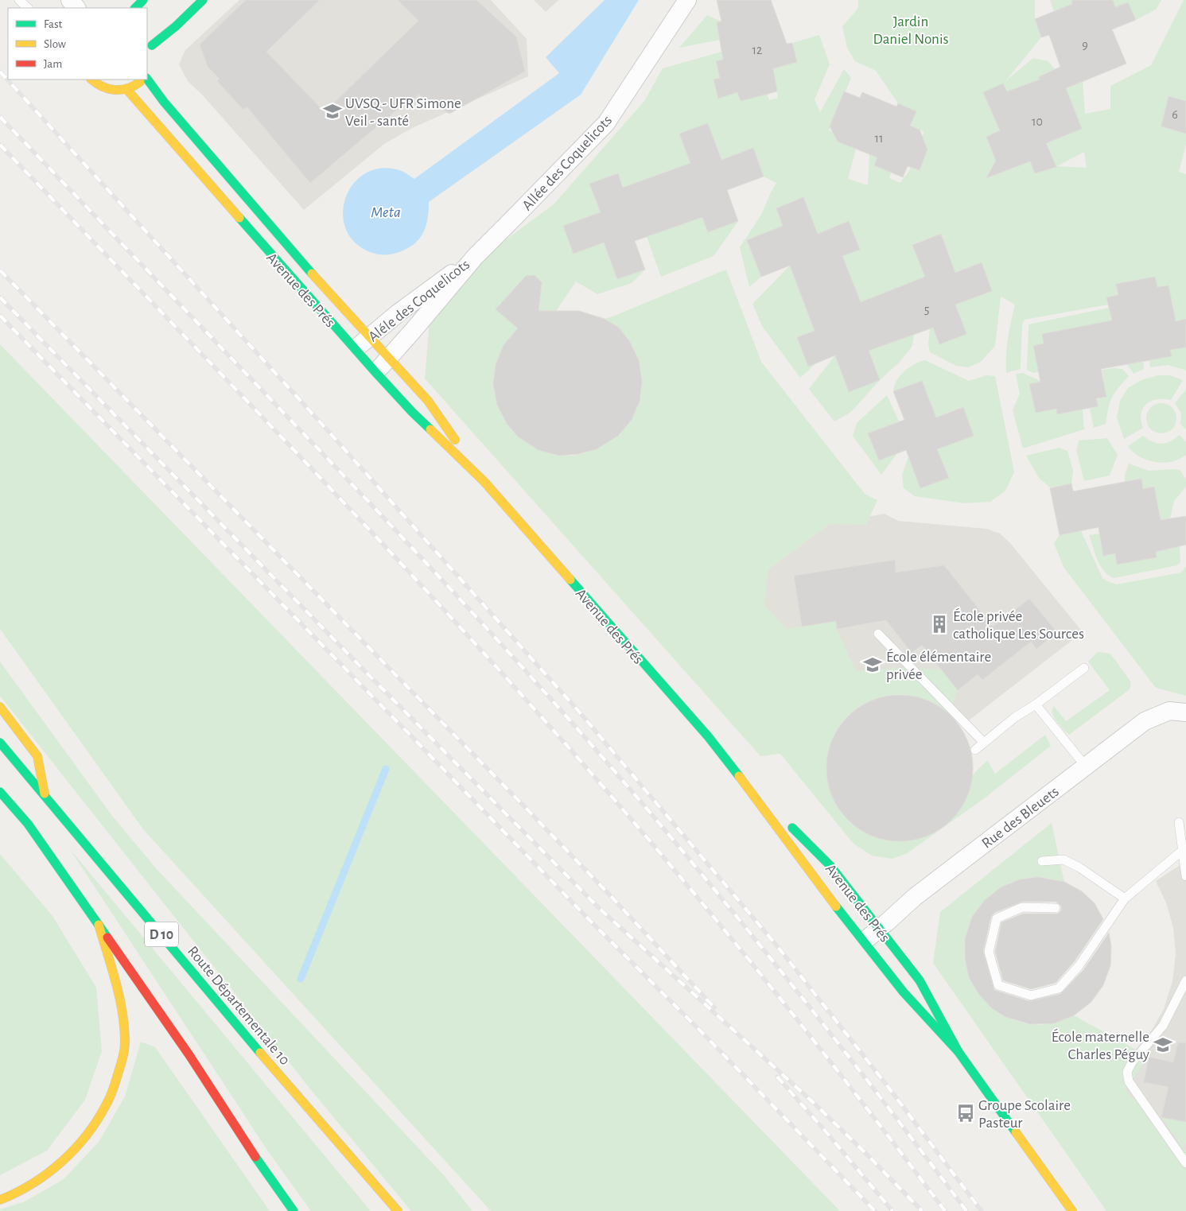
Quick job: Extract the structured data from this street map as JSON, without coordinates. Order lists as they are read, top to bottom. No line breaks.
{"streets":{"main road":["Avenue des Prés","D 10","Route Départementale 10"],"street":["Allée des Coquelicots","Aléle des Coquelicots","Rue des Bleuets"]},"crossings":[["Allée des Coquelicots","Aléle des Coquelicots"],["Avenue des Prés","Aléle des Coquelicots"],["Avenue des Prés","Rue des Bleuets"],["D 10","Route Départementale 10"]],"water":["Meta"],"parks":["Jardin Daniel Nonis"],"places":{"school or university":["UVSQ - UFR Simone Veil - santé","École élémentaire privée","École maternelle Charles Péguy"],"building":["École privée catholique Les Sources"],"bus stop":["Groupe Scolaire Pasteur"]},"house_numbers":["9","12","6","10","11","5"],"legend":["Fast","Slow","Jam"]}
